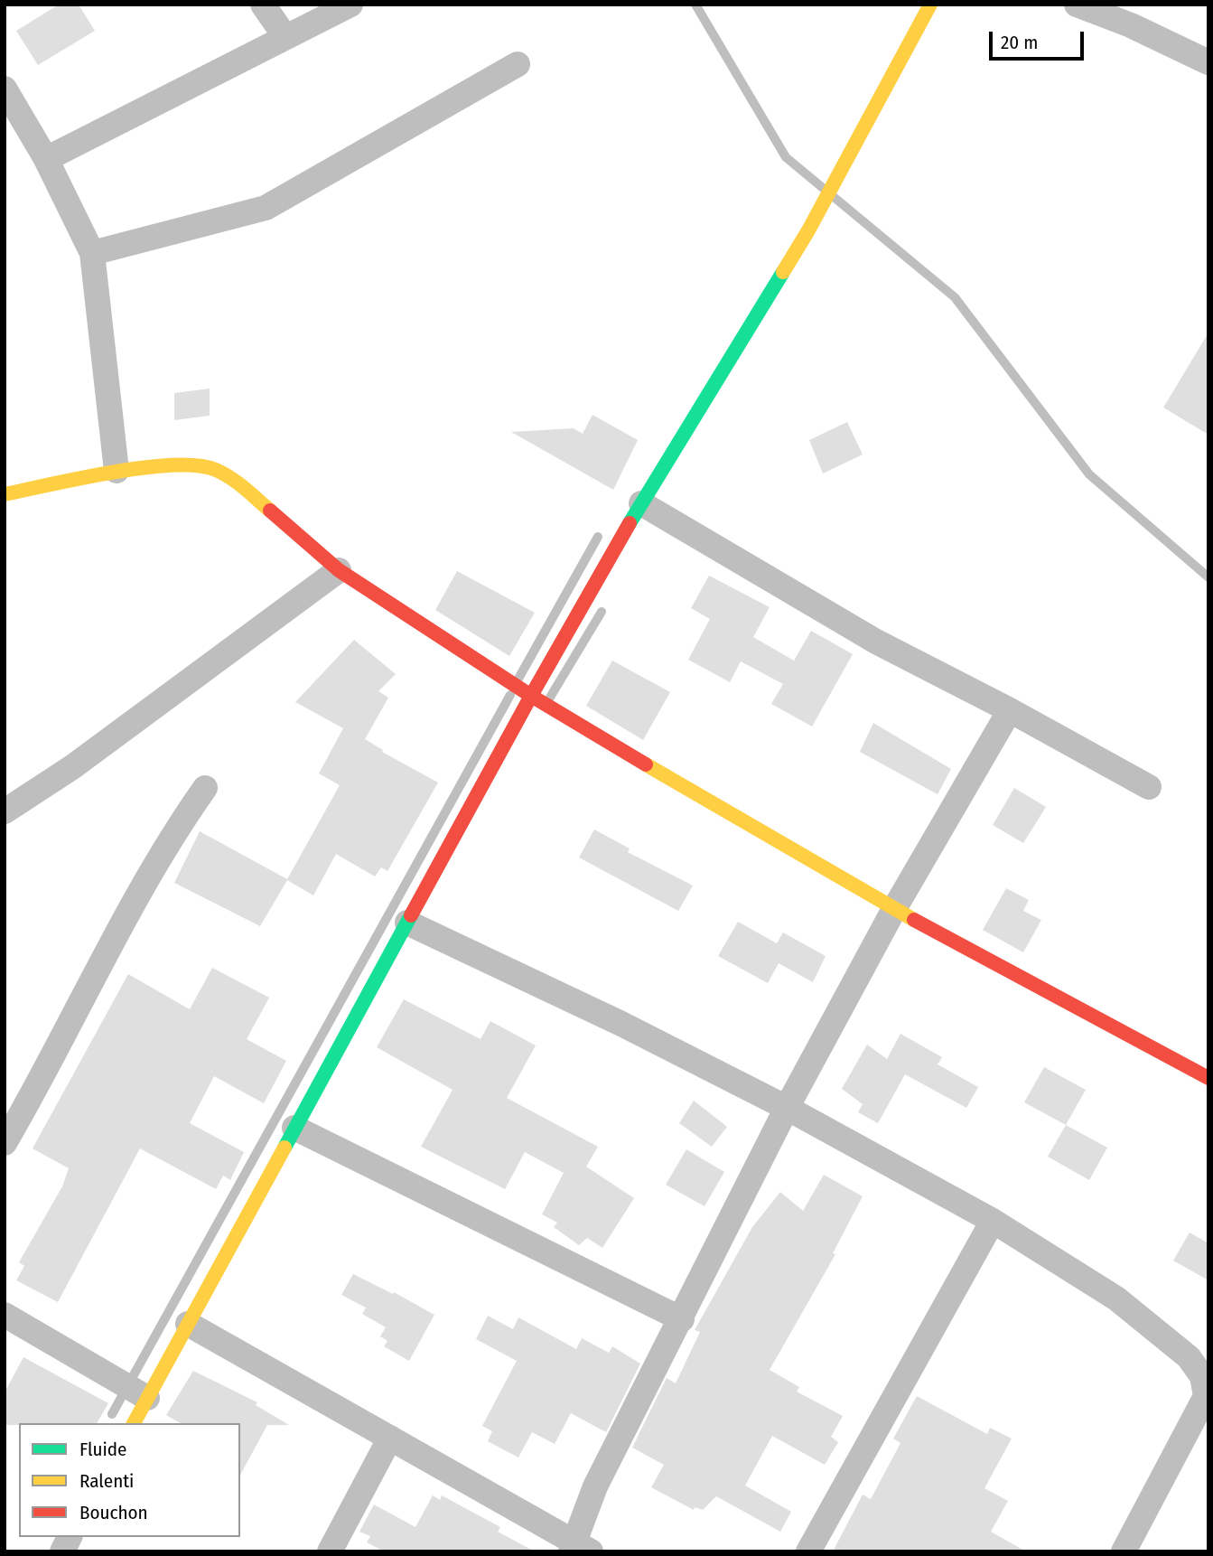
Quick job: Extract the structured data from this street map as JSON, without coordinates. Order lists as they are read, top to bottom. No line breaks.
{"legend":["Fluide","Ralenti","Bouchon"],"scale_bar":"20 m"}
